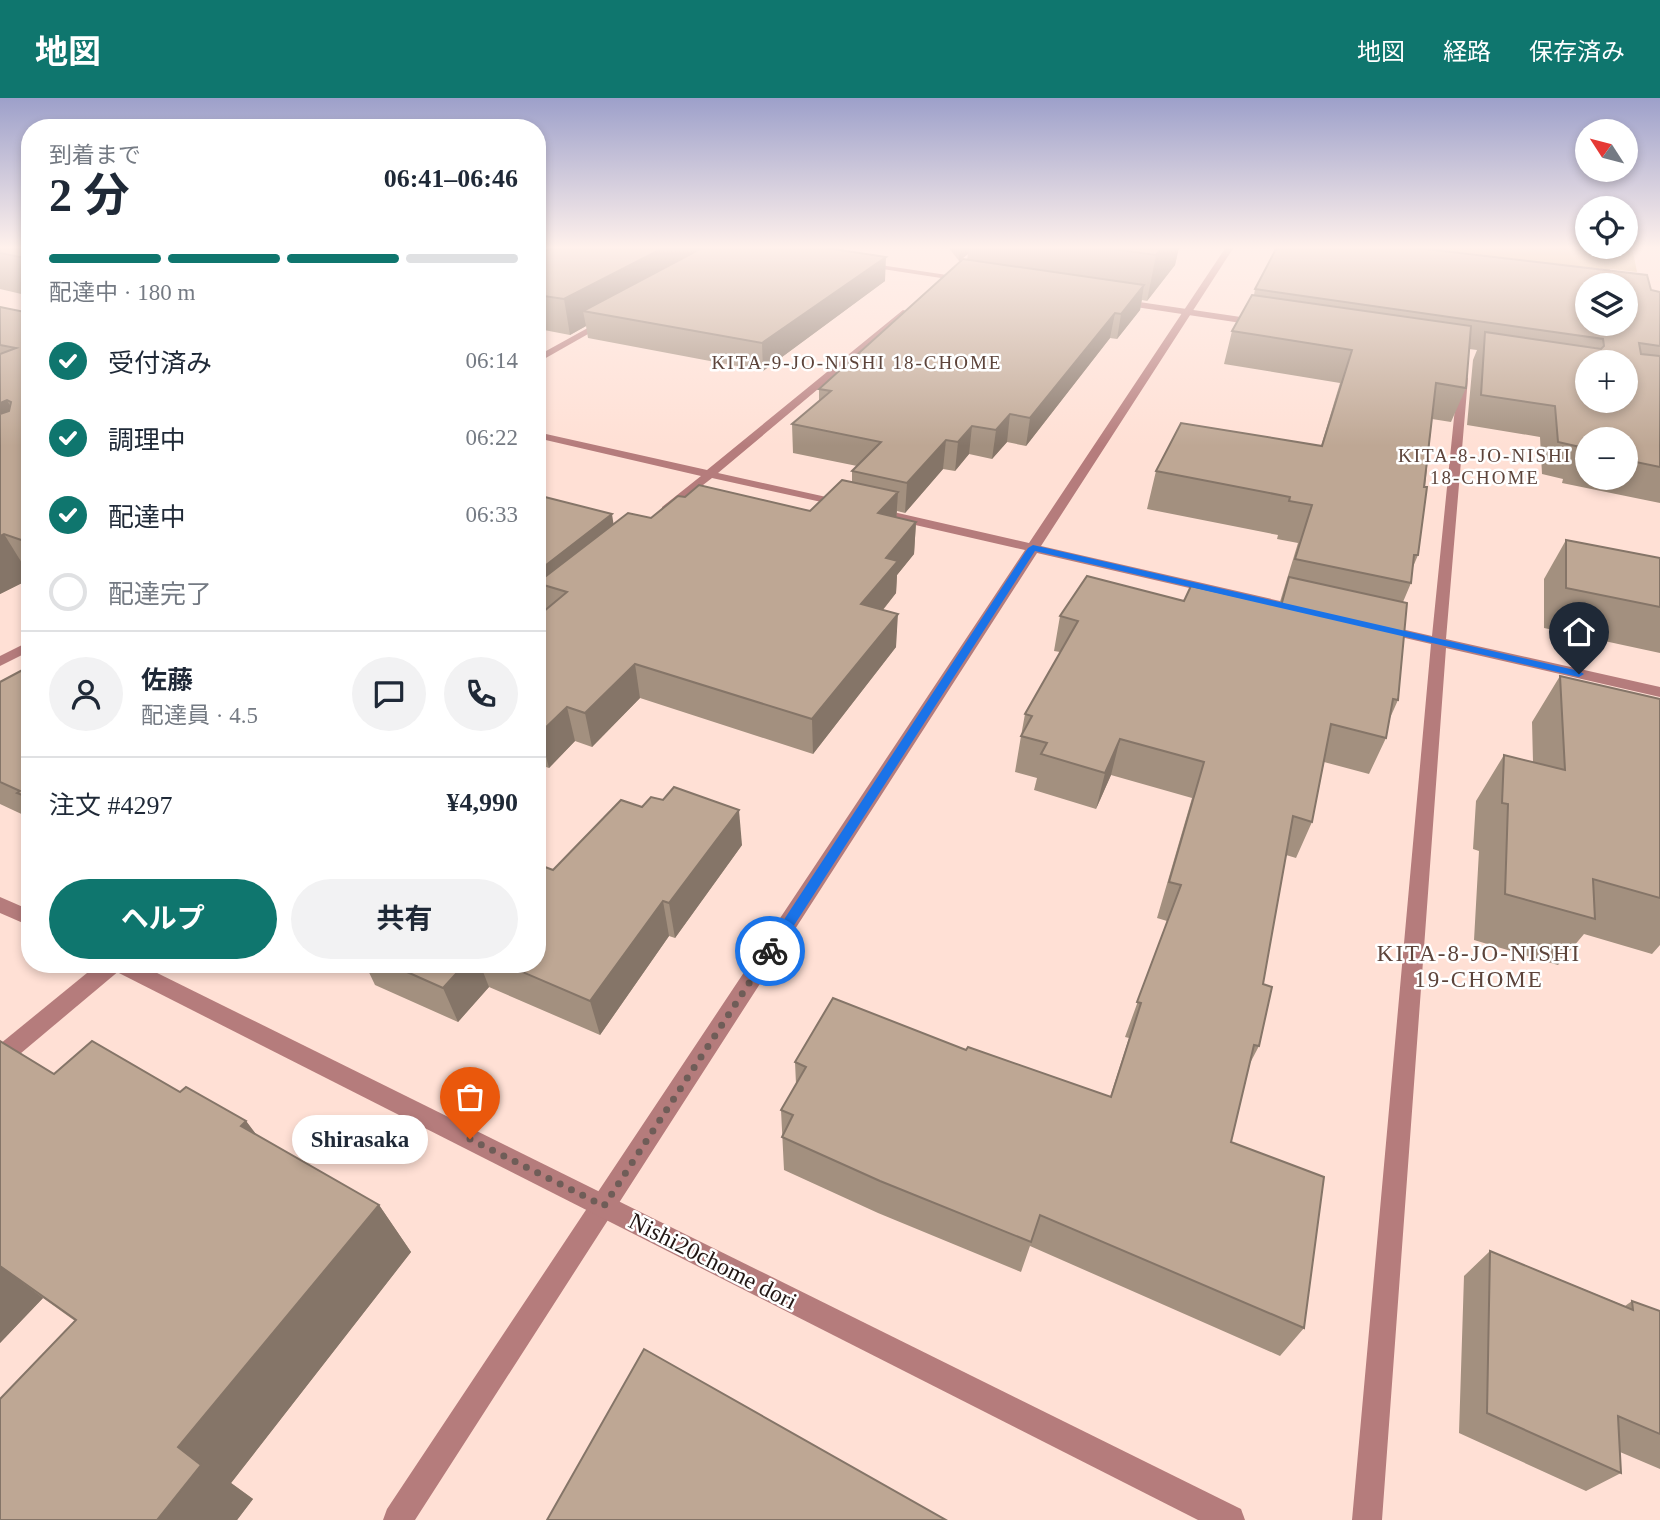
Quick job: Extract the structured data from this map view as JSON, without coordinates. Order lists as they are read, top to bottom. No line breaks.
{"streets":{"street":["Nishi20chome dori"]},"districts":["KITA-9-JO-NISHI 18-CHOME","KITA-8-JO-NISHI 18-CHOME","KITA-8-JO-NISHI 19-CHOME"],"places":["Shirasaka"],"north":"top left","page":{"header":"地図","nav":["地図","経路","保存済み"],"map_buttons":["+","−"],"heading":["2 分","到着まで","06:41–06:46"],"panel":["佐藤","配達員 · 4.5","注文 #4297","¥4,990"],"bar":"配達中 · 180 m","list":[["受付済み","06:14"],["調理中","06:22"],["配達中","06:33"],"配達完了"],"buttons":["ヘルプ","共有"],"bubble":"Shirasaka"}}
